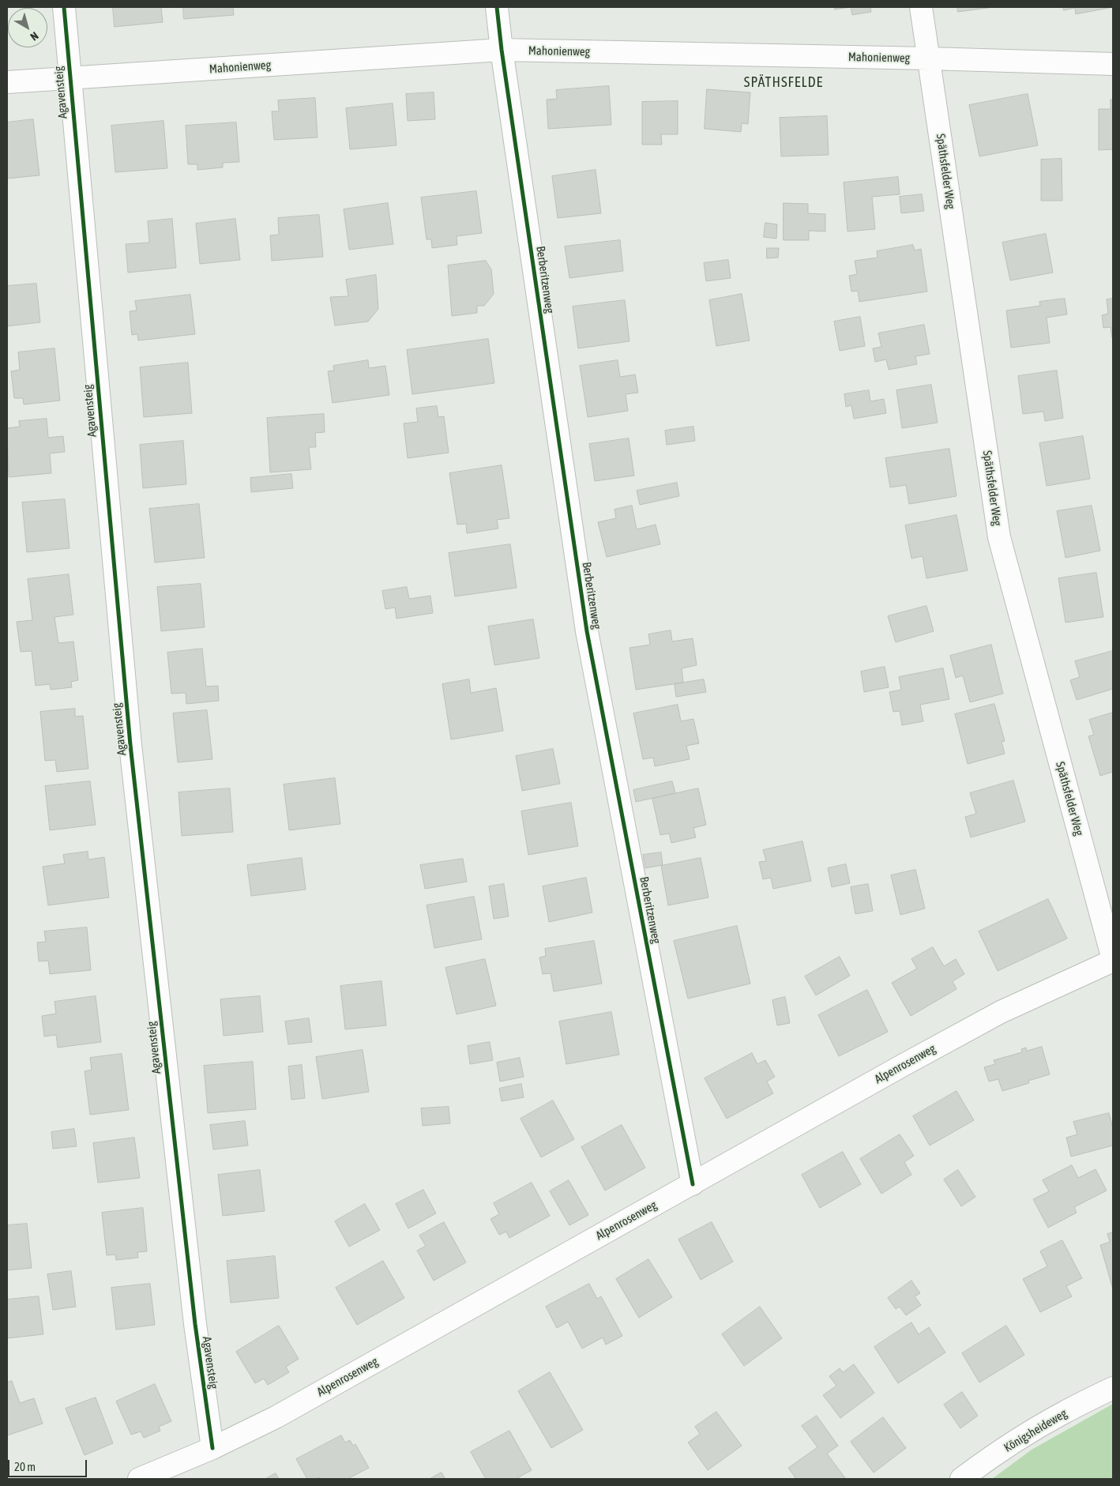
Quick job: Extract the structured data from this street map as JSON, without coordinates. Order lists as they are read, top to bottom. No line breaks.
{"streets":{"street":["Mahonienweg","Agavensteig","Späthsfelder Weg","Berberitzenweg","Alpenrosenweg","Königsheideweg"]},"crossings":[["Mahonienweg","Agavensteig"],["Mahonienweg","Späthsfelder Weg"],["Mahonienweg","Berberitzenweg"],["Agavensteig","Alpenrosenweg"],["Späthsfelder Weg","Alpenrosenweg"],["Berberitzenweg","Alpenrosenweg"]],"districts":["SPÄTHSFELDE"],"scale_bar":"20 m","north":"bottom right"}
